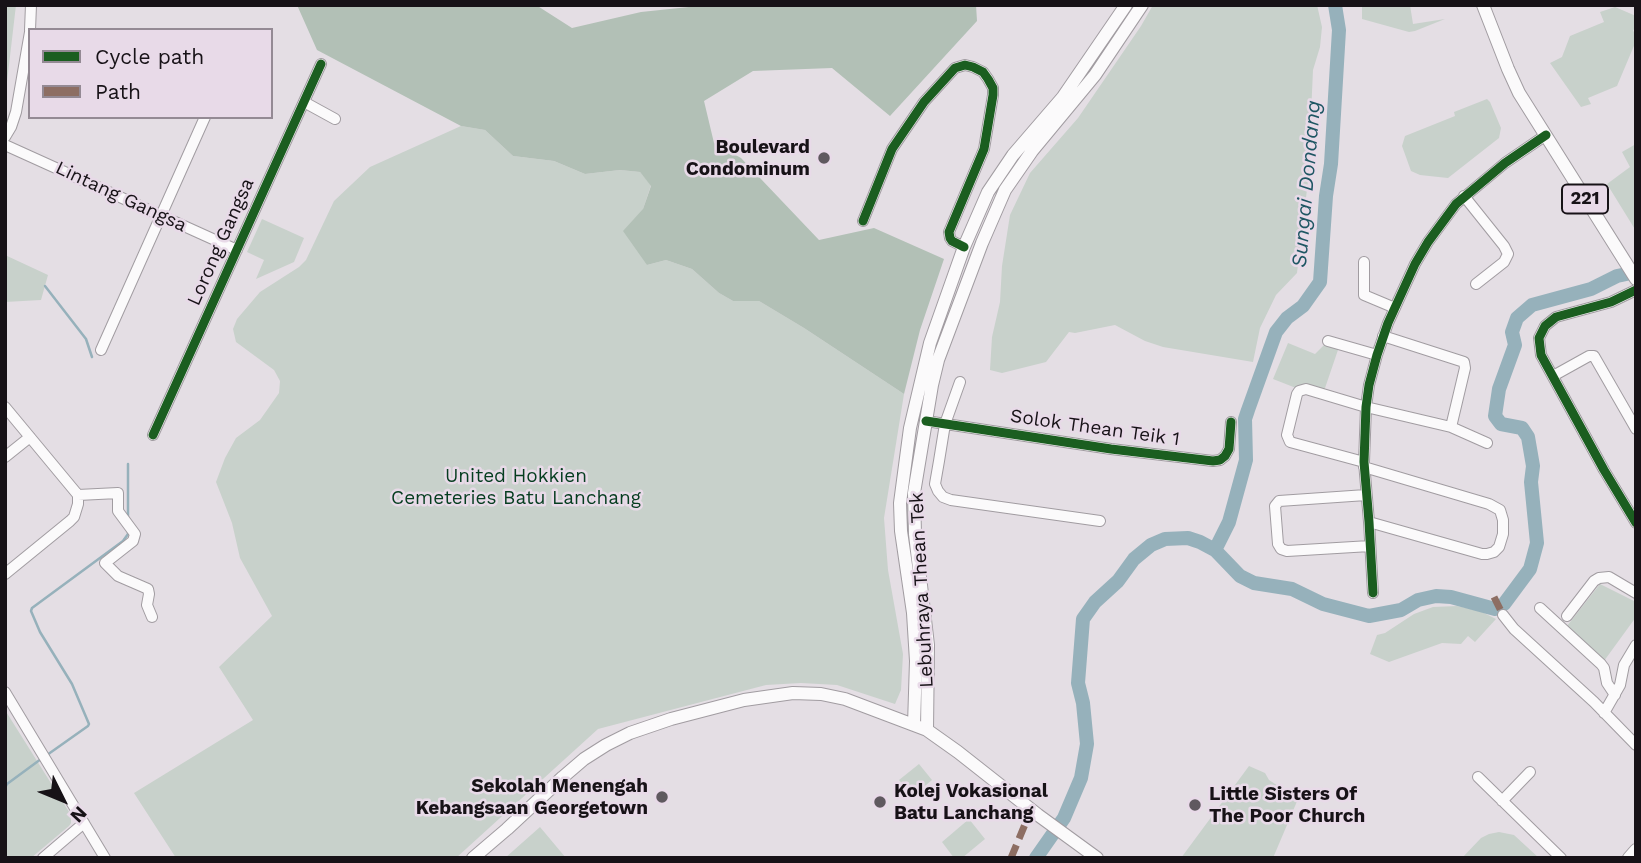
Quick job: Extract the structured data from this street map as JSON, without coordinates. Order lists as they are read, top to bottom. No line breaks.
{"streets":{"main road":["221","Lebuhraya Thean Tek"],"street":["Lintang Gangsa","Lorong Gangsa","Solok Thean Teik 1"]},"crossings":[["Lintang Gangsa","Lorong Gangsa"],["Solok Thean Teik 1","Lebuhraya Thean Tek"]],"water":["Sungai Dondang"],"parks":["United Hokkien Cemeteries Batu Lanchang"],"places":["Boulevard Condominum","Sekolah Menengah Kebangsaan Georgetown","Kolej Vokasional Batu Lanchang","Little Sisters Of The Poor Church"],"legend":["Cycle path","Path"],"north":"bottom right"}
